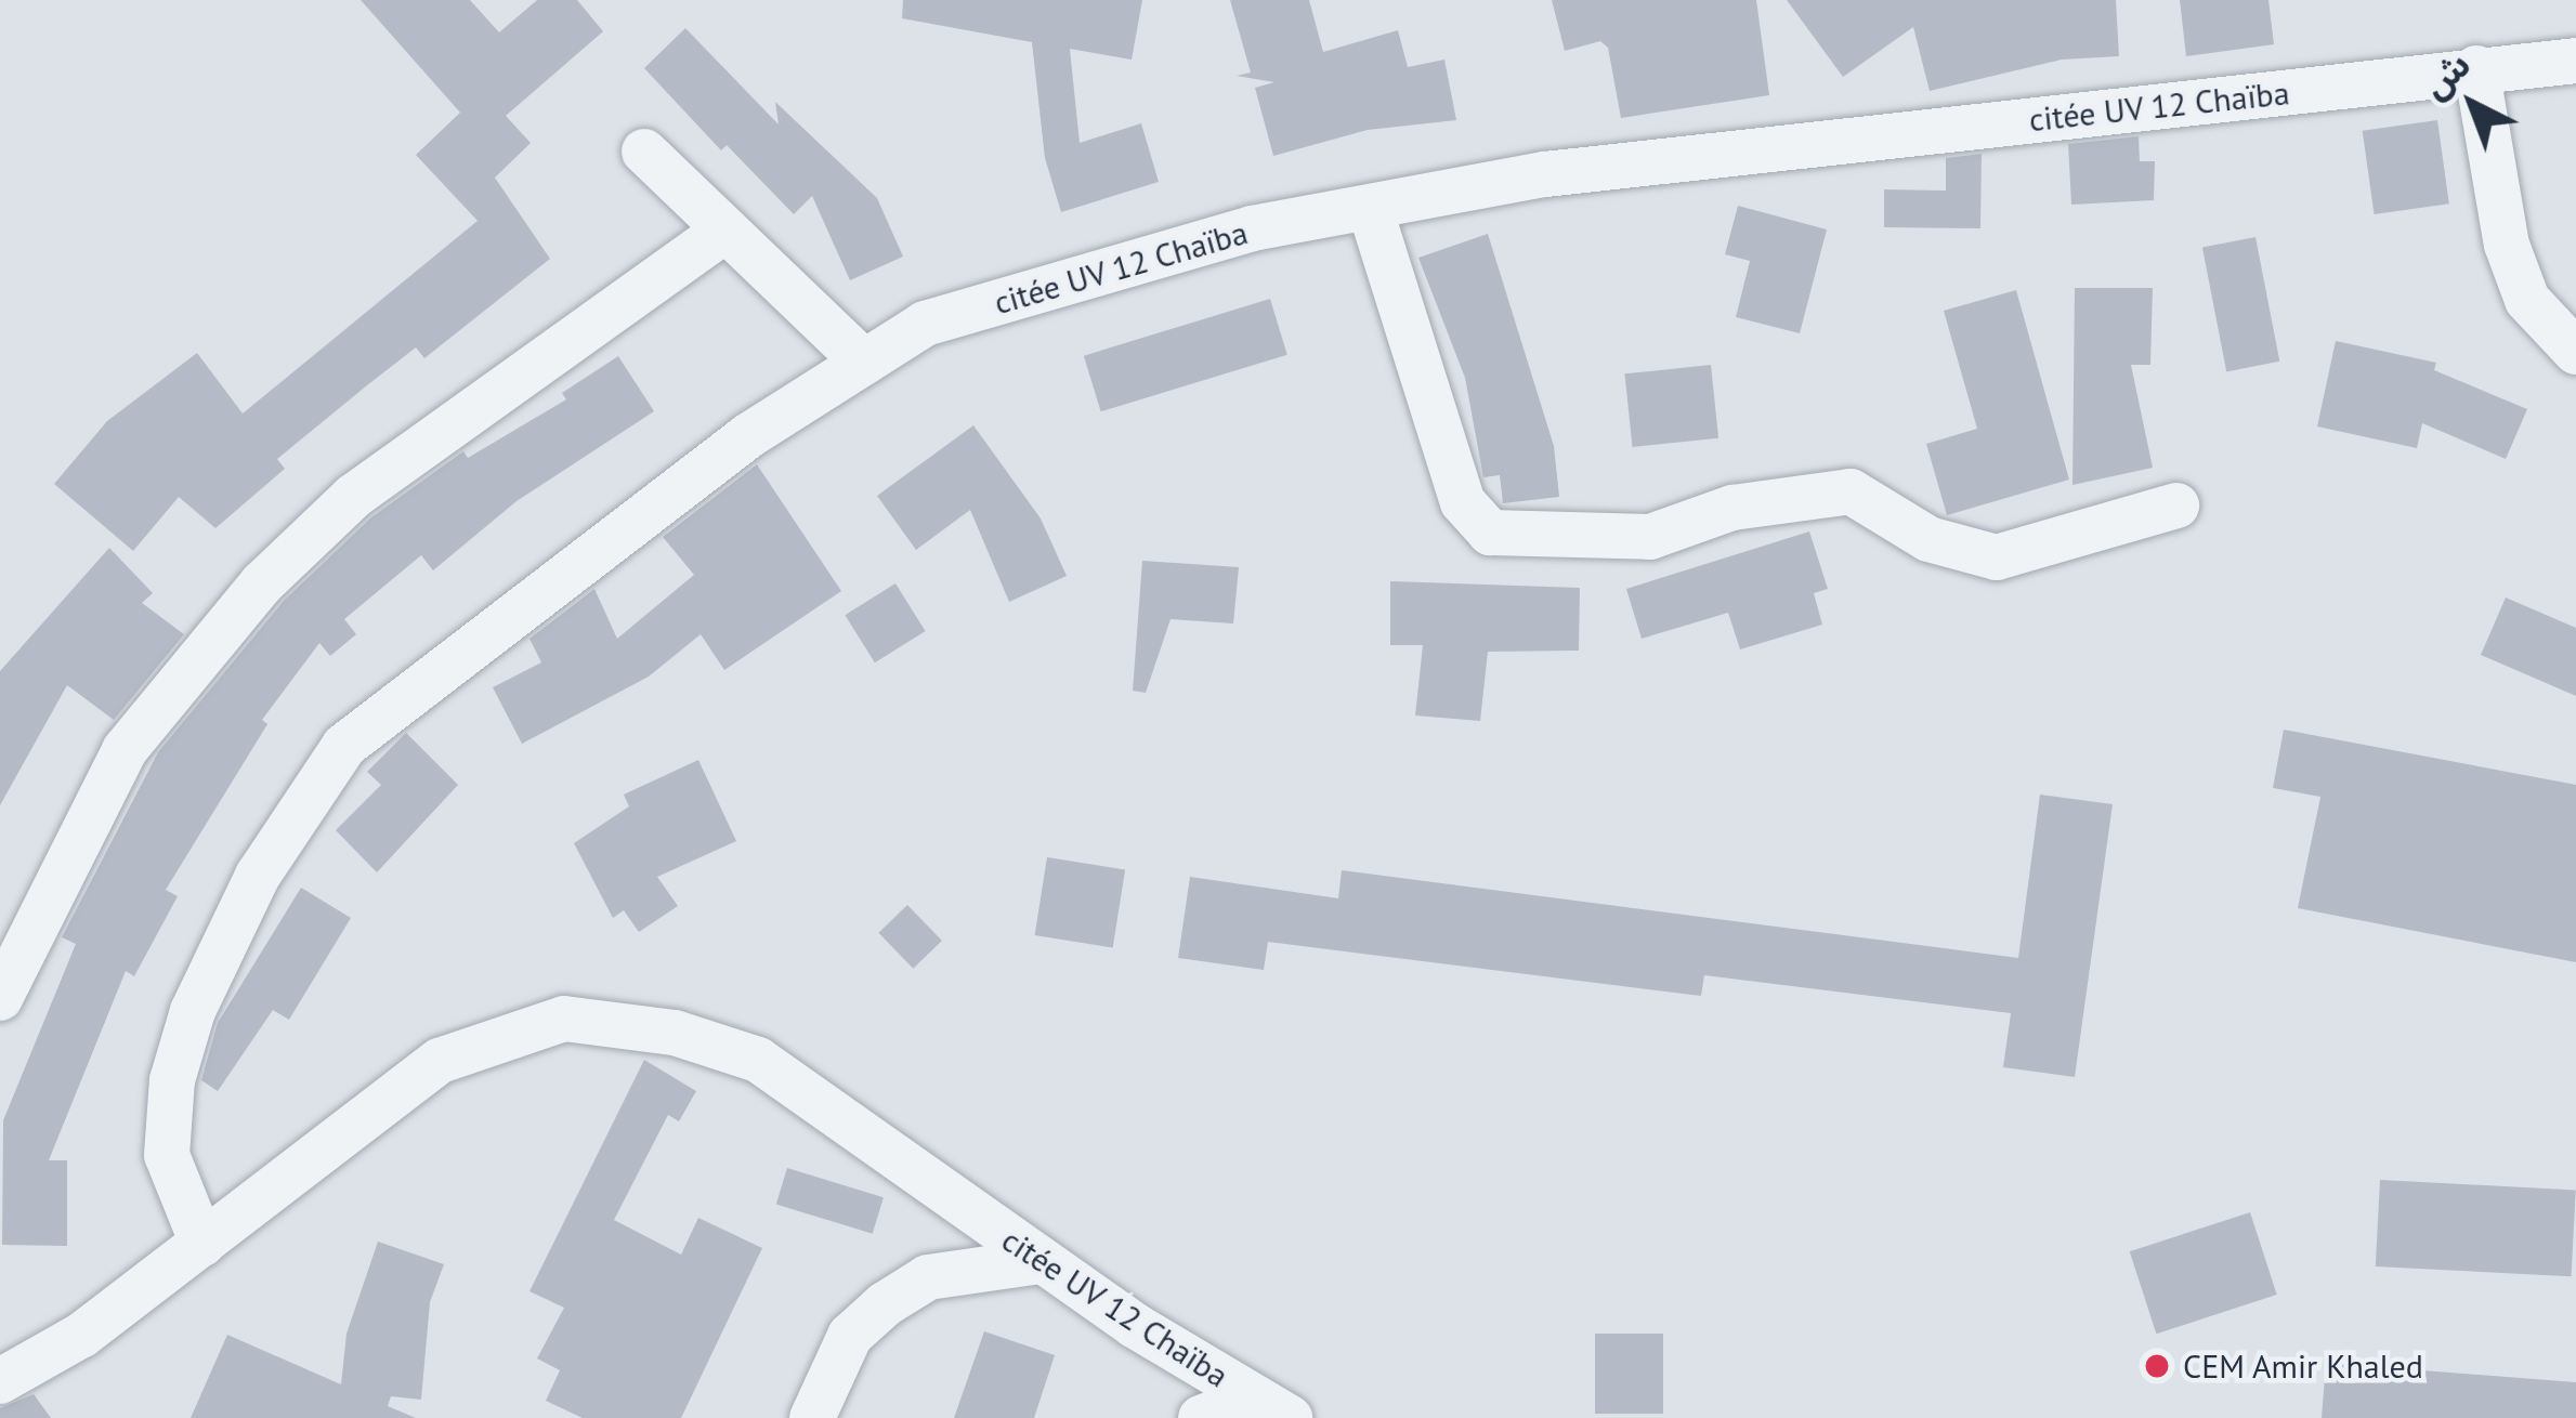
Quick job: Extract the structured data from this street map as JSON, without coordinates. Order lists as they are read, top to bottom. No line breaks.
{"streets":{"street":["citée UV 12 Chaïba"]},"places":["CEM Amir Khaled"],"north":"top left"}
